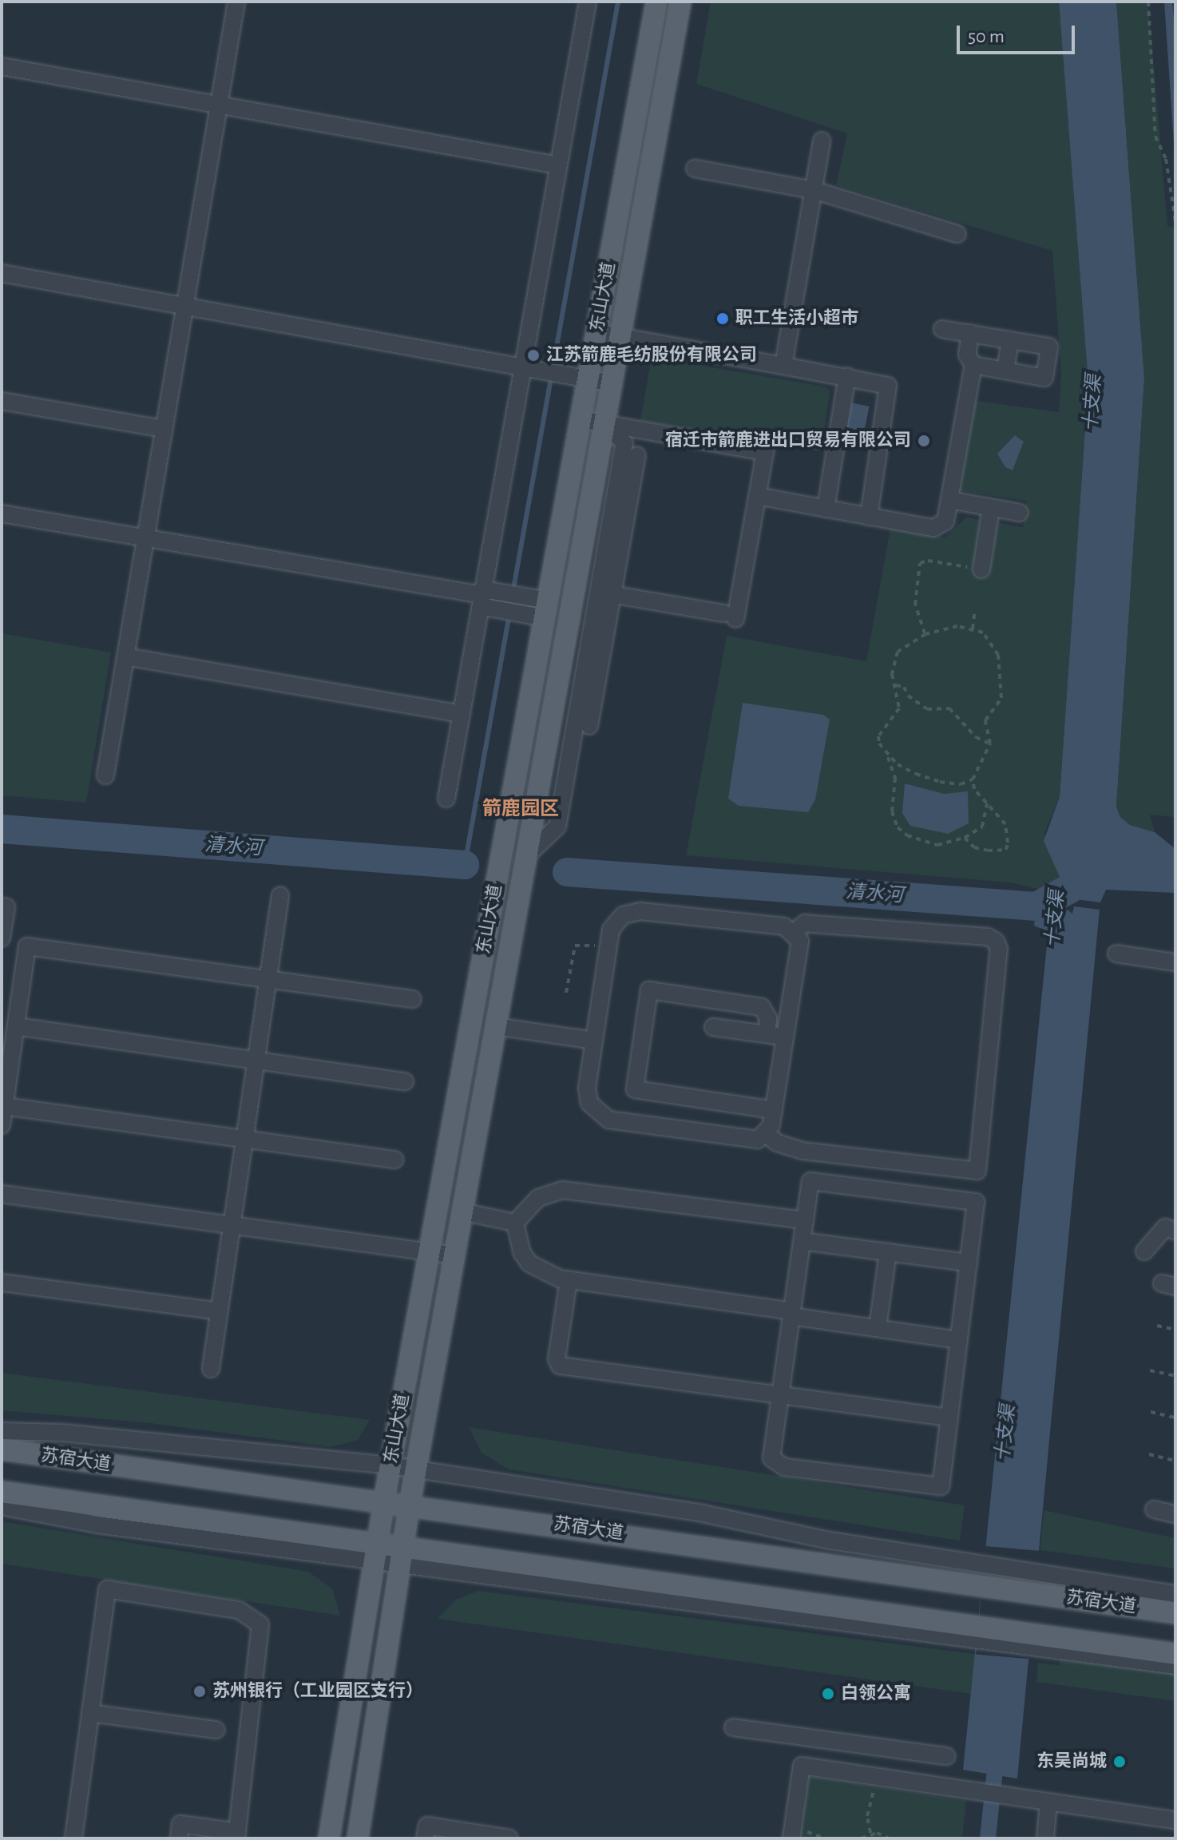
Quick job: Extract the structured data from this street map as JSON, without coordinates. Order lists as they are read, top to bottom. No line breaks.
{"streets":{"main road":["东山大道","苏宿大道"]},"crossings":[["东山大道","苏宿大道"]],"districts":["箭鹿园区"],"water":["十支渠","清水河"],"places":["职工生活小超市","江苏箭鹿毛纺股份有限公司","宿迁市箭鹿进出口贸易有限公司","苏州银行（工业园区支行）","白领公寓","东吴尚城"],"scale_bar":"50 m"}
